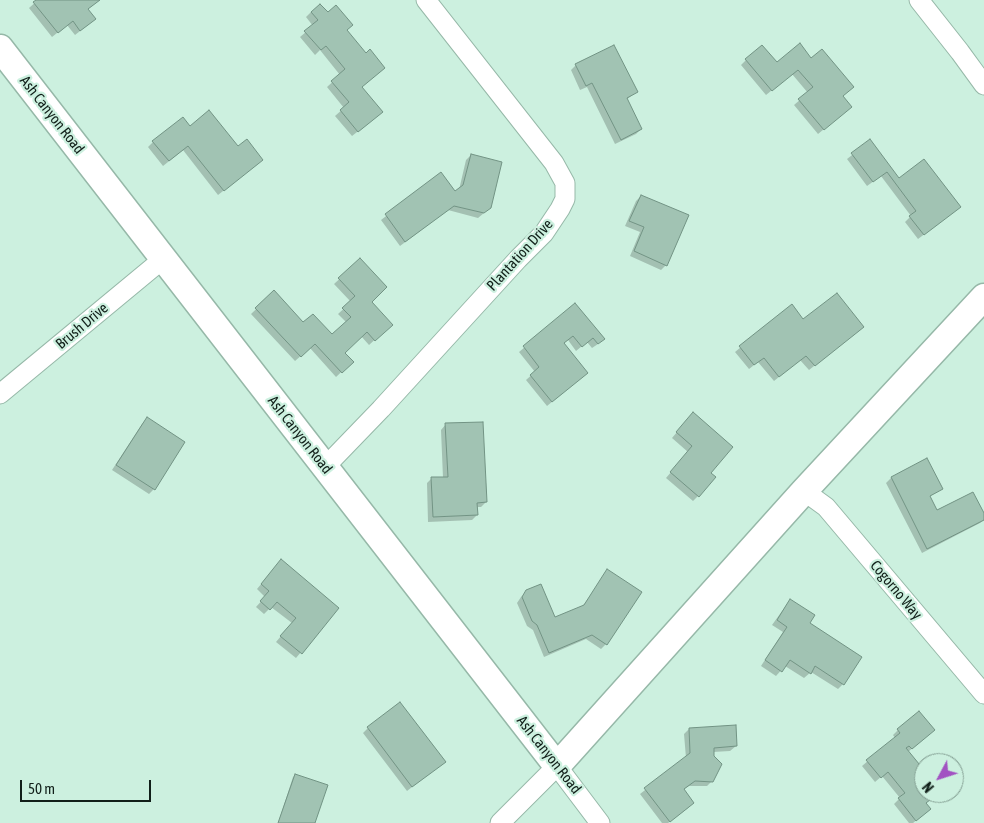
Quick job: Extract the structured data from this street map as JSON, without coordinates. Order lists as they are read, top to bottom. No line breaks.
{"streets":{"street":["Ash Canyon Road","Plantation Drive","Brush Drive","Cogorno Way"]},"crossings":[["Ash Canyon Road","Plantation Drive"],["Ash Canyon Road","Brush Drive"]],"scale_bar":"50 m","north":"bottom left"}
